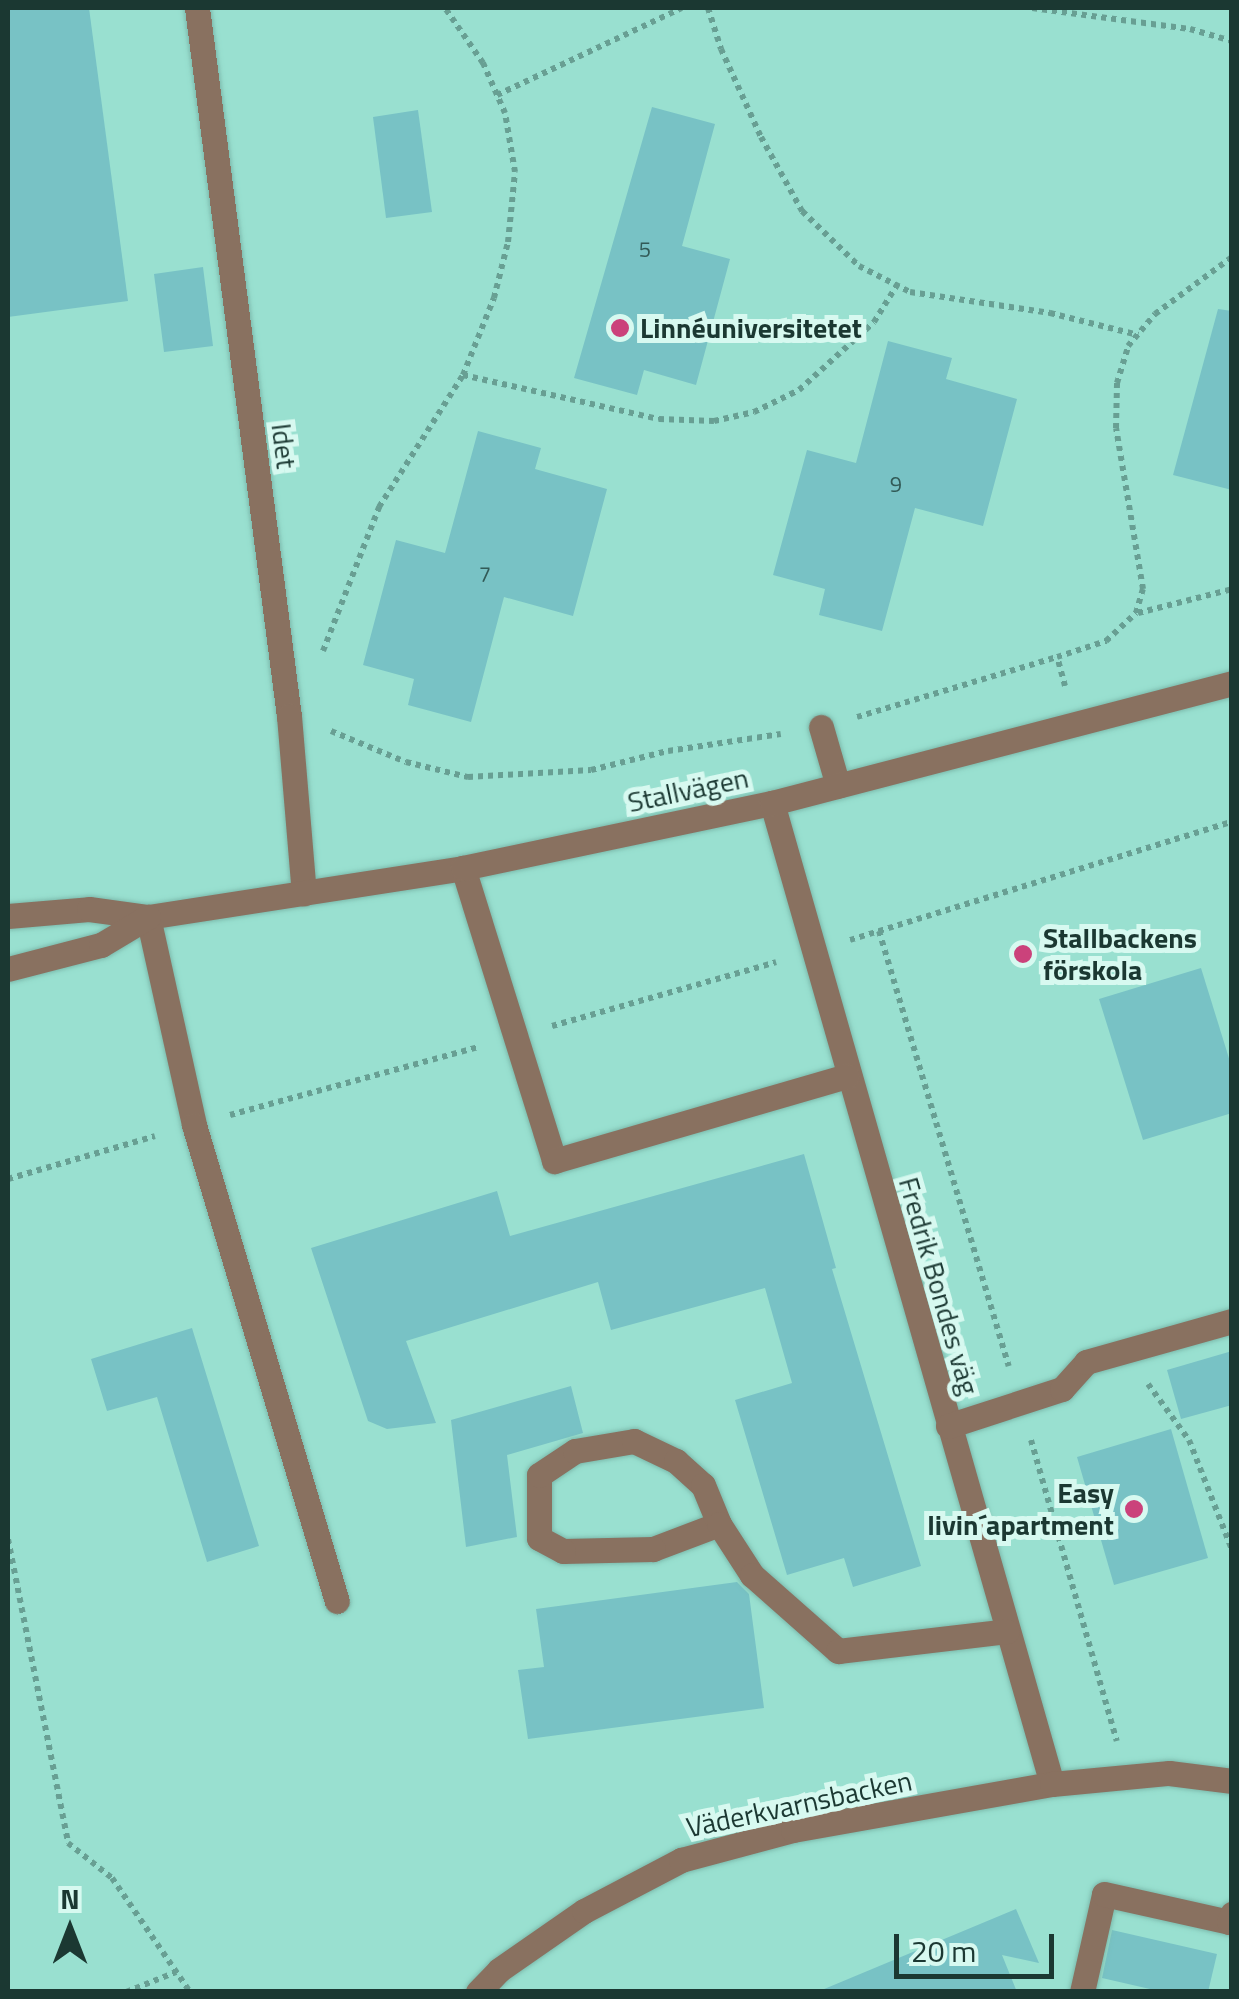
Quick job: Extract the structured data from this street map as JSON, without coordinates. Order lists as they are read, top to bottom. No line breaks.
{"streets":{"street":["Idet","Stallvägen","Fredrik Bondes väg","Väderkvarnsbacken"]},"crossings":[["Idet","Stallvägen"],["Stallvägen","Fredrik Bondes väg"],["Fredrik Bondes väg","Väderkvarnsbacken"]],"places":["Linnéuniversitetet","Stallbackens förskola","Easy livin´apartment"],"house_numbers":["5","9","7"],"scale_bar":"20 m","north":"top"}
